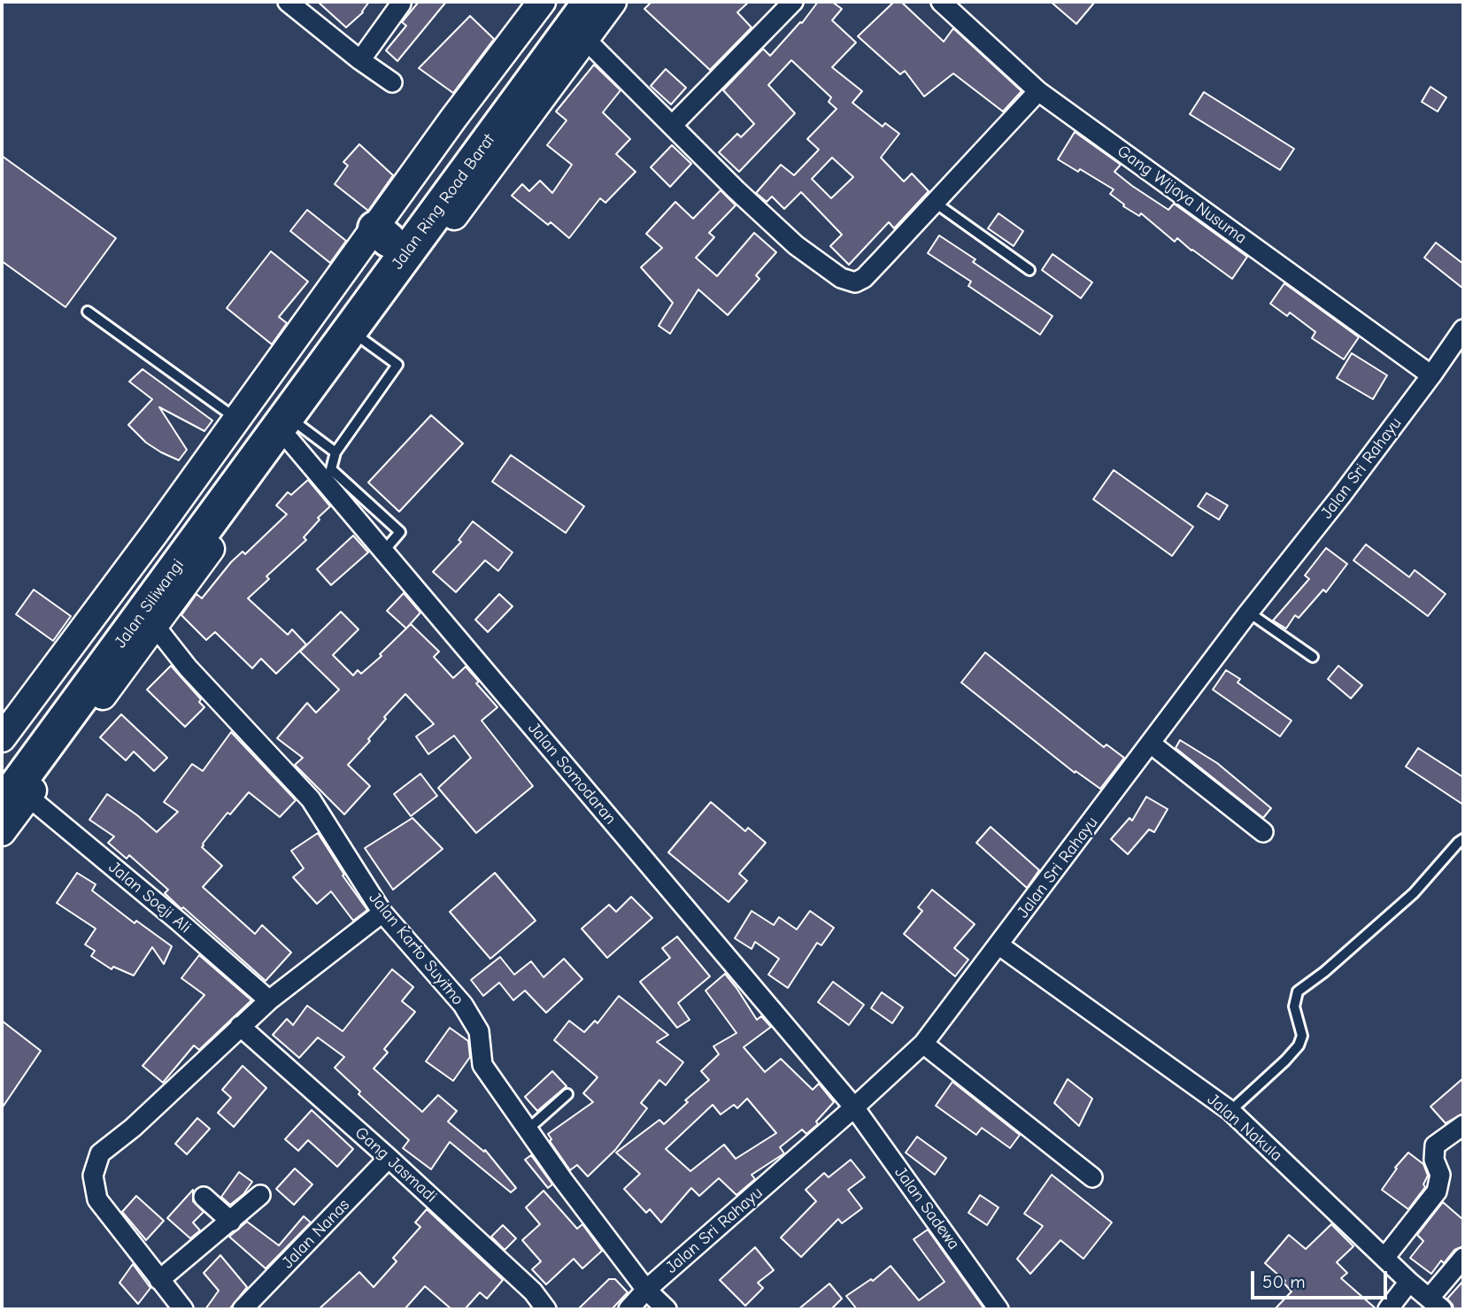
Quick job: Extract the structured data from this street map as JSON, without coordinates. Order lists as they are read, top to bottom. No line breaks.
{"streets":{"highway":["Jalan Ring Road Barat","Jalan Siliwangi"],"street":["Gang Wijaya Nusuma","Jalan Sri Rahayu","Jalan Somodaran","Jalan Soeji Ali","Jalan Karto Suyitno","Jalan Nakula","Gang Jasmadi","Jalan Sadewa","Jalan Nanas"]},"crossings":[["Gang Wijaya Nusuma","Jalan Sri Rahayu"],["Jalan Ring Road Barat","Jalan Siliwangi"],["Jalan Ring Road Barat","Jalan Somodaran"],["Jalan Sri Rahayu","Jalan Somodaran"],["Jalan Sri Rahayu","Jalan Karto Suyitno"],["Jalan Sri Rahayu","Jalan Nakula"],["Jalan Sri Rahayu","Jalan Sadewa"],["Jalan Siliwangi","Jalan Somodaran"],["Jalan Siliwangi","Jalan Soeji Ali"],["Jalan Somodaran","Jalan Sadewa"],["Gang Jasmadi","Jalan Nanas"]],"scale_bar":"50 m"}
